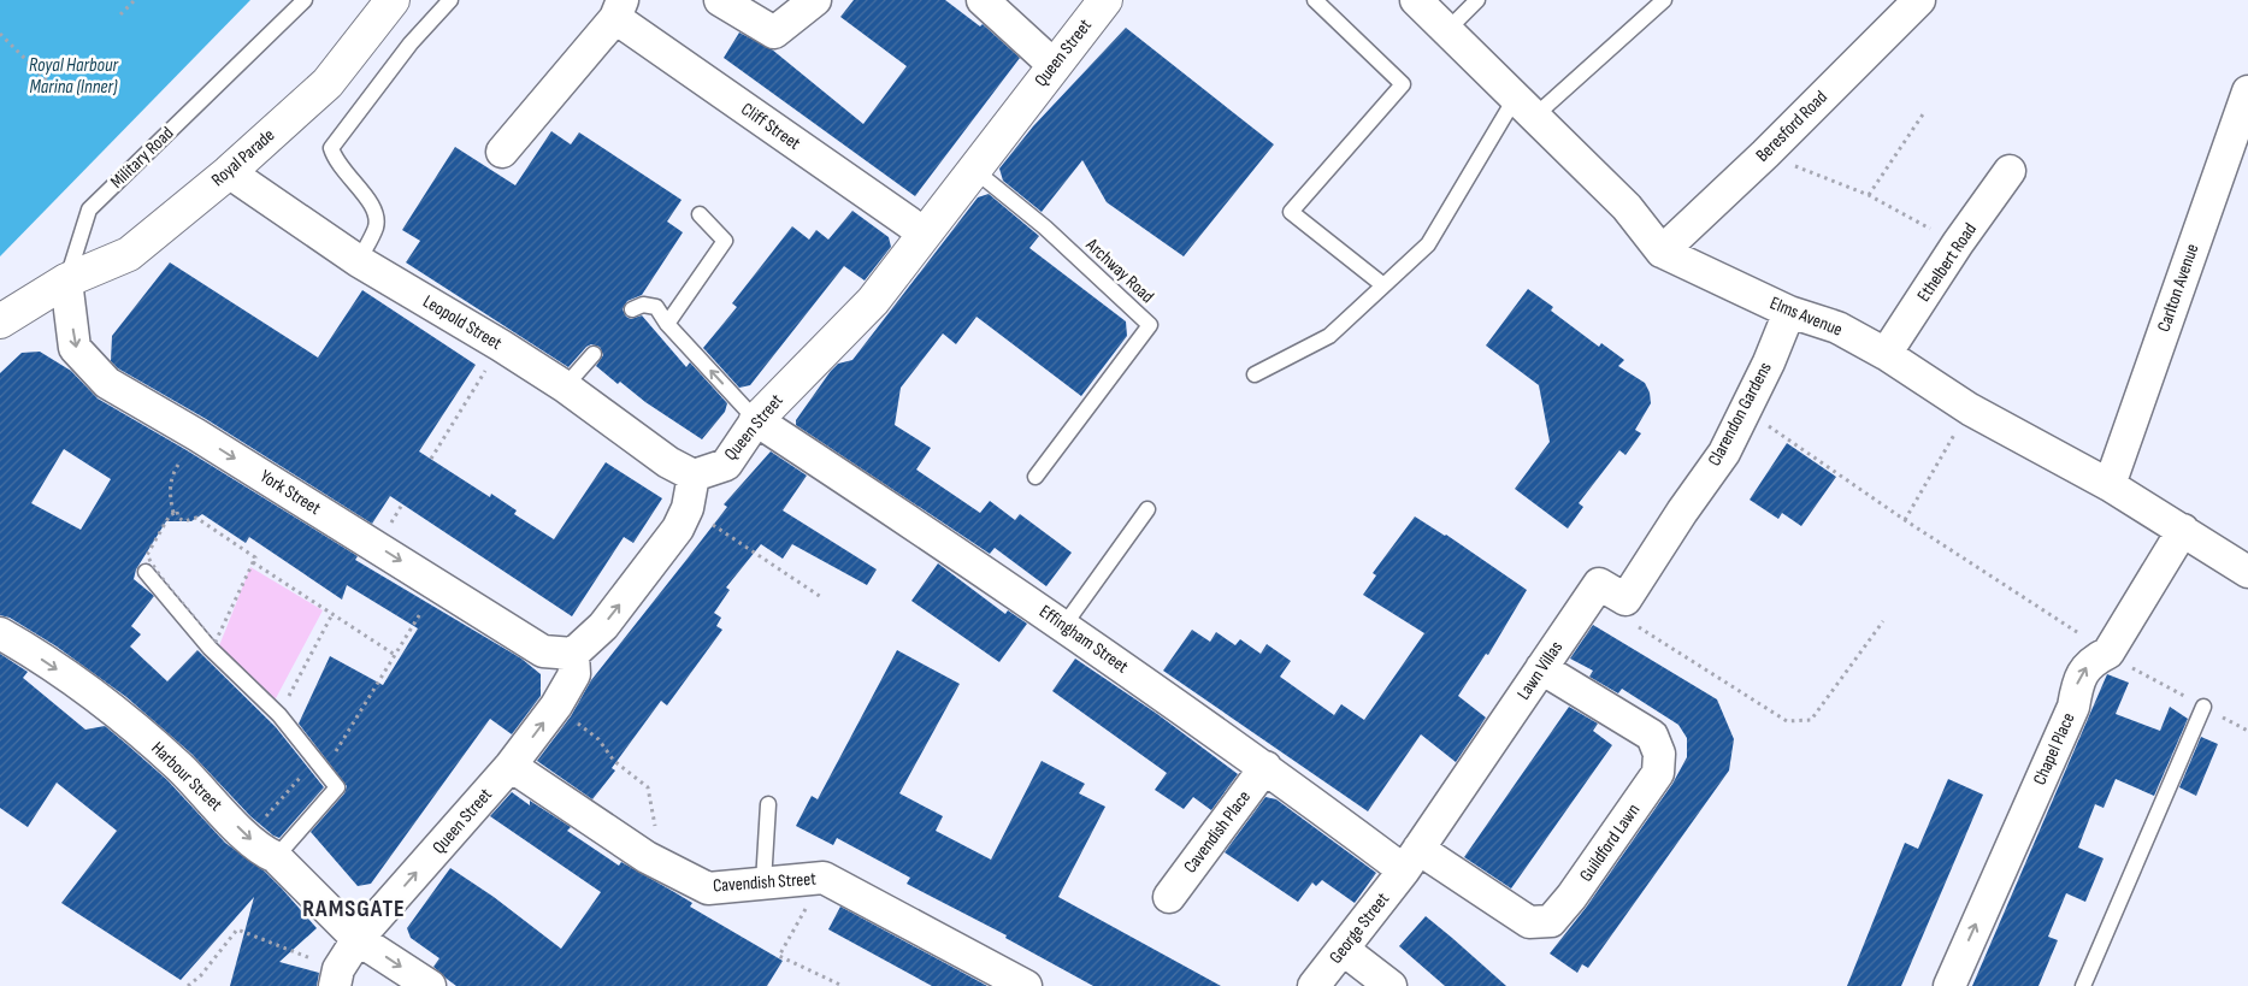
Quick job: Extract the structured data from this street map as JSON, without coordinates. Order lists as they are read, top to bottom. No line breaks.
{"streets":{"street":["Queen Street","Cliff Street","Beresford Road","Royal Parade","Ethelbert Road","Carlton Avenue","Elms Avenue","Leopold Street","Clarendon Gardens","York Street","Effingham Street","Lawn Villas","Chapel Place","Harbour Street","Cavendish Place","Guildford Lawn","Cavendish Street","George Street"],"lane":["Military Road","Archway Road"]},"crossings":[["Queen Street","Cliff Street"],["Queen Street","Archway Road"],["Queen Street","Leopold Street"],["Queen Street","York Street"],["Queen Street","Effingham Street"],["Queen Street","Harbour Street"],["Queen Street","Cavendish Street"],["Beresford Road","Elms Avenue"],["Military Road","Royal Parade"],["Military Road","York Street"],["Royal Parade","Leopold Street"],["Royal Parade","York Street"],["Ethelbert Road","Elms Avenue"],["Carlton Avenue","Elms Avenue"],["Elms Avenue","Clarendon Gardens"],["Elms Avenue","Chapel Place"],["Clarendon Gardens","Lawn Villas"],["Effingham Street","Lawn Villas"],["Effingham Street","Cavendish Place"],["Effingham Street","Guildford Lawn"],["Effingham Street","George Street"],["Lawn Villas","Guildford Lawn"],["Lawn Villas","George Street"],["Guildford Lawn","George Street"]],"one_way":["York Street","Chapel Place","Harbour Street"],"districts":["RAMSGATE"],"water":["Royal Harbour Marina (Inner)"]}
